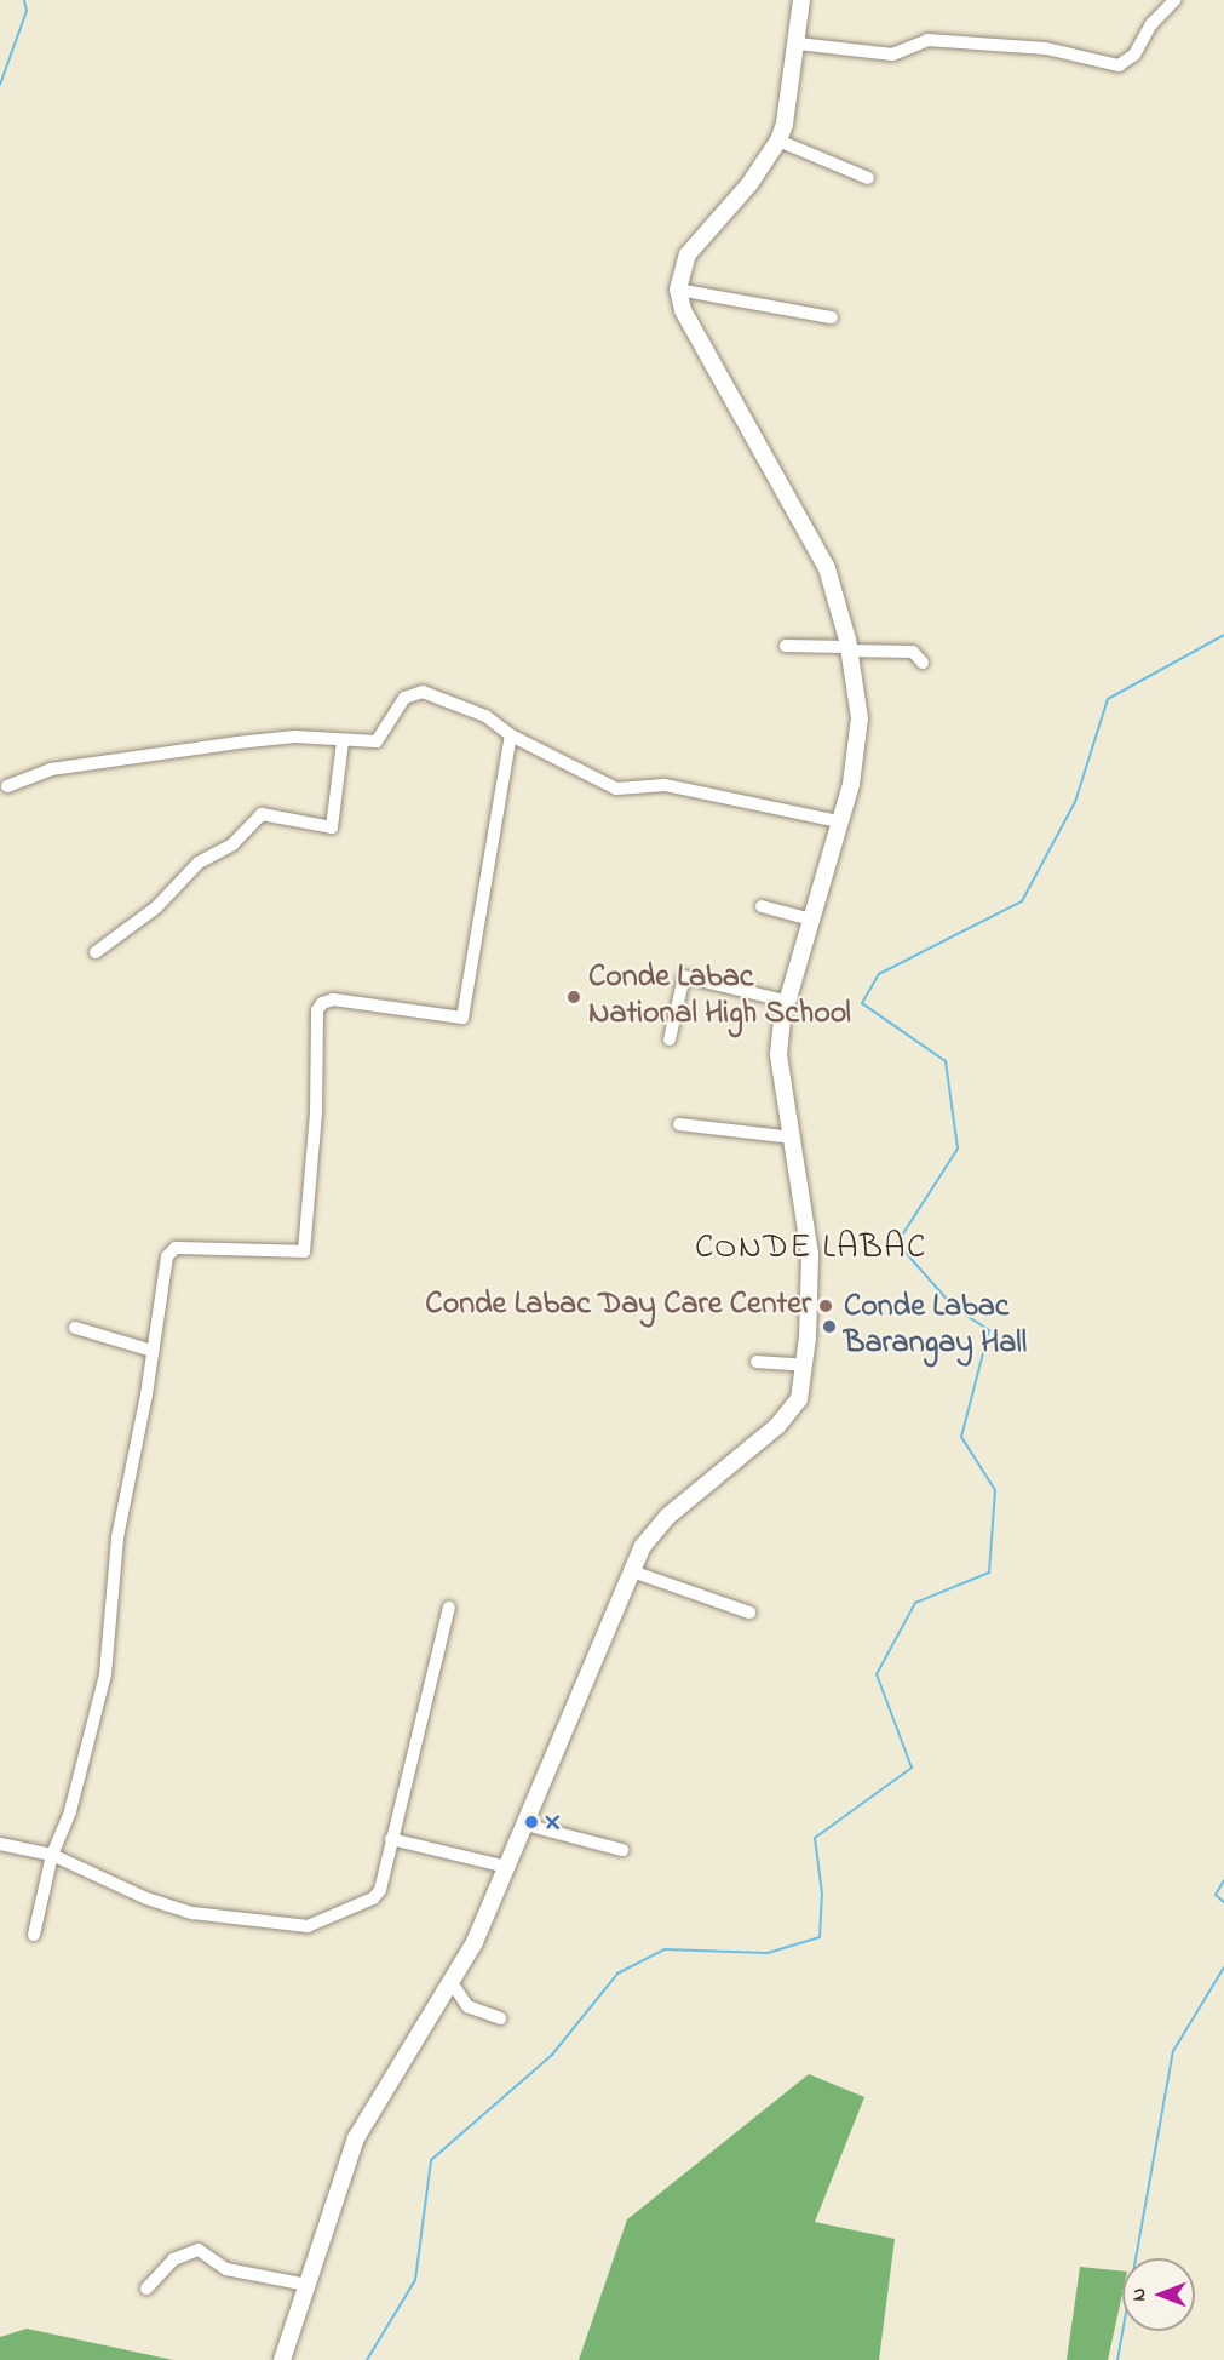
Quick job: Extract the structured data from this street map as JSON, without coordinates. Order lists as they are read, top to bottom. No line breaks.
{"districts":["CONDE LABAC"],"places":["Conde Labac National High School","Conde Labac Day Care Center","Conde Labac Barangay Hall","x"],"north":"left"}
